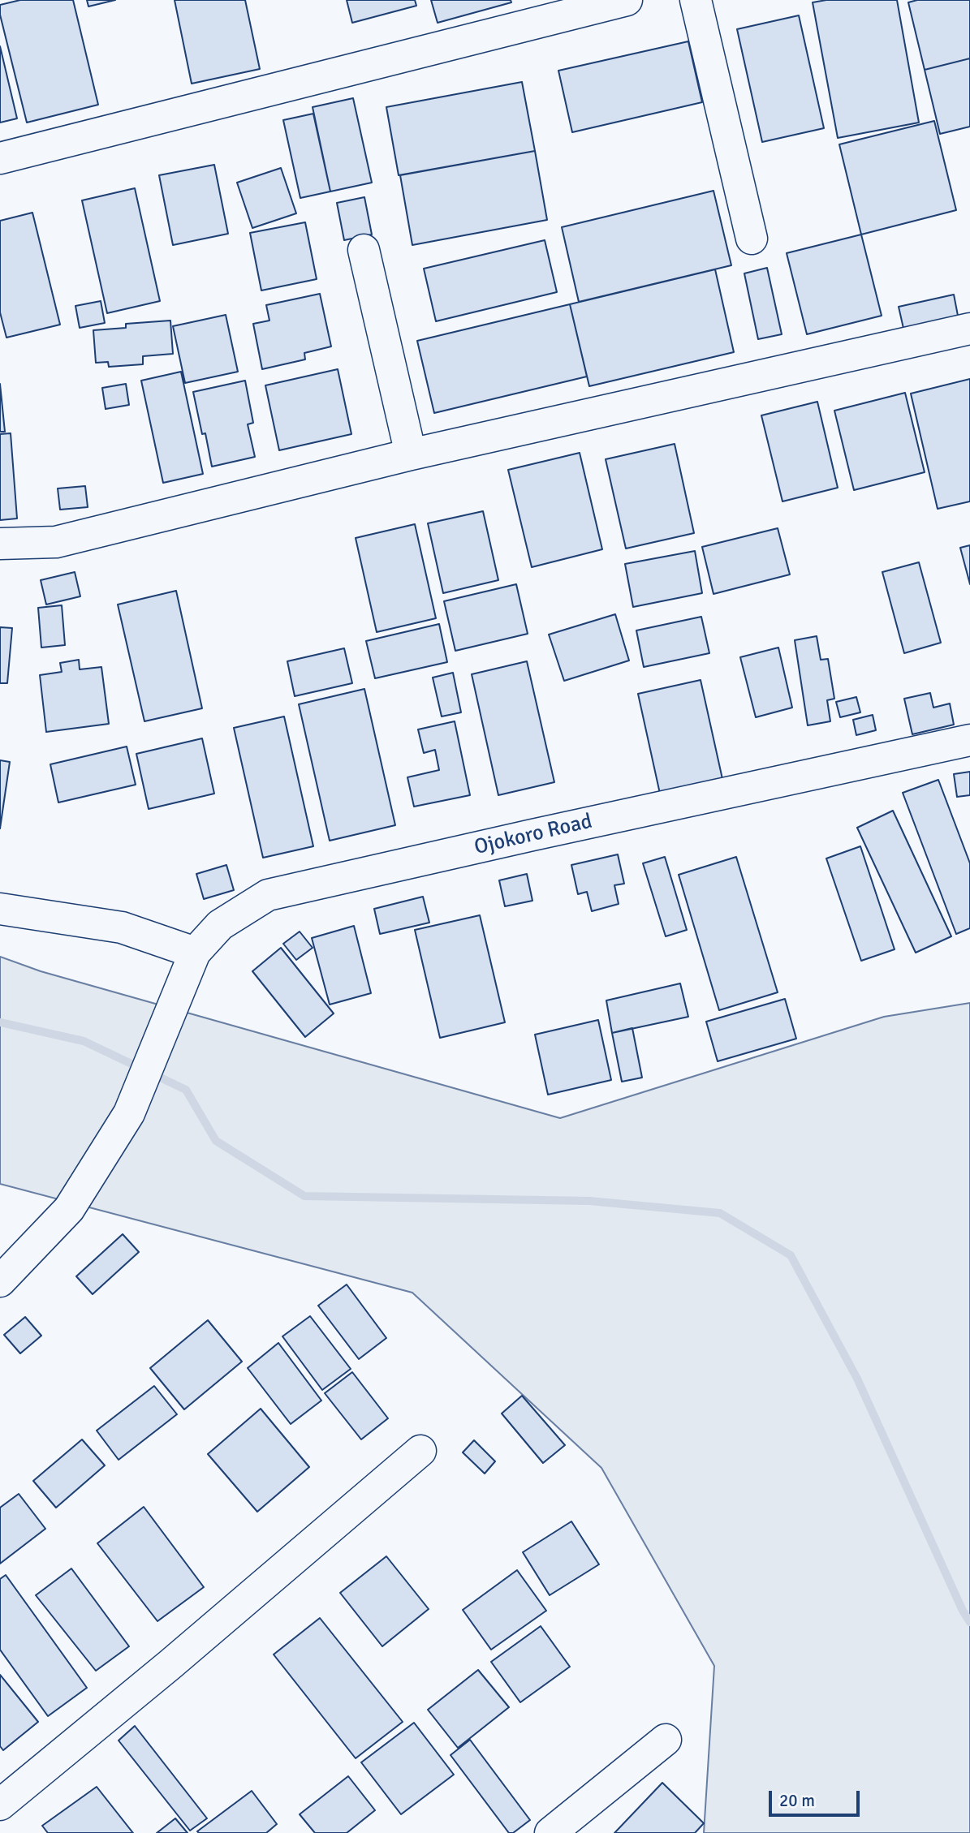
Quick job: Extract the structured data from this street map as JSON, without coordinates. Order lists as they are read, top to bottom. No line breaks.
{"streets":{"street":["Ojokoro Road"]},"scale_bar":"20 m"}
